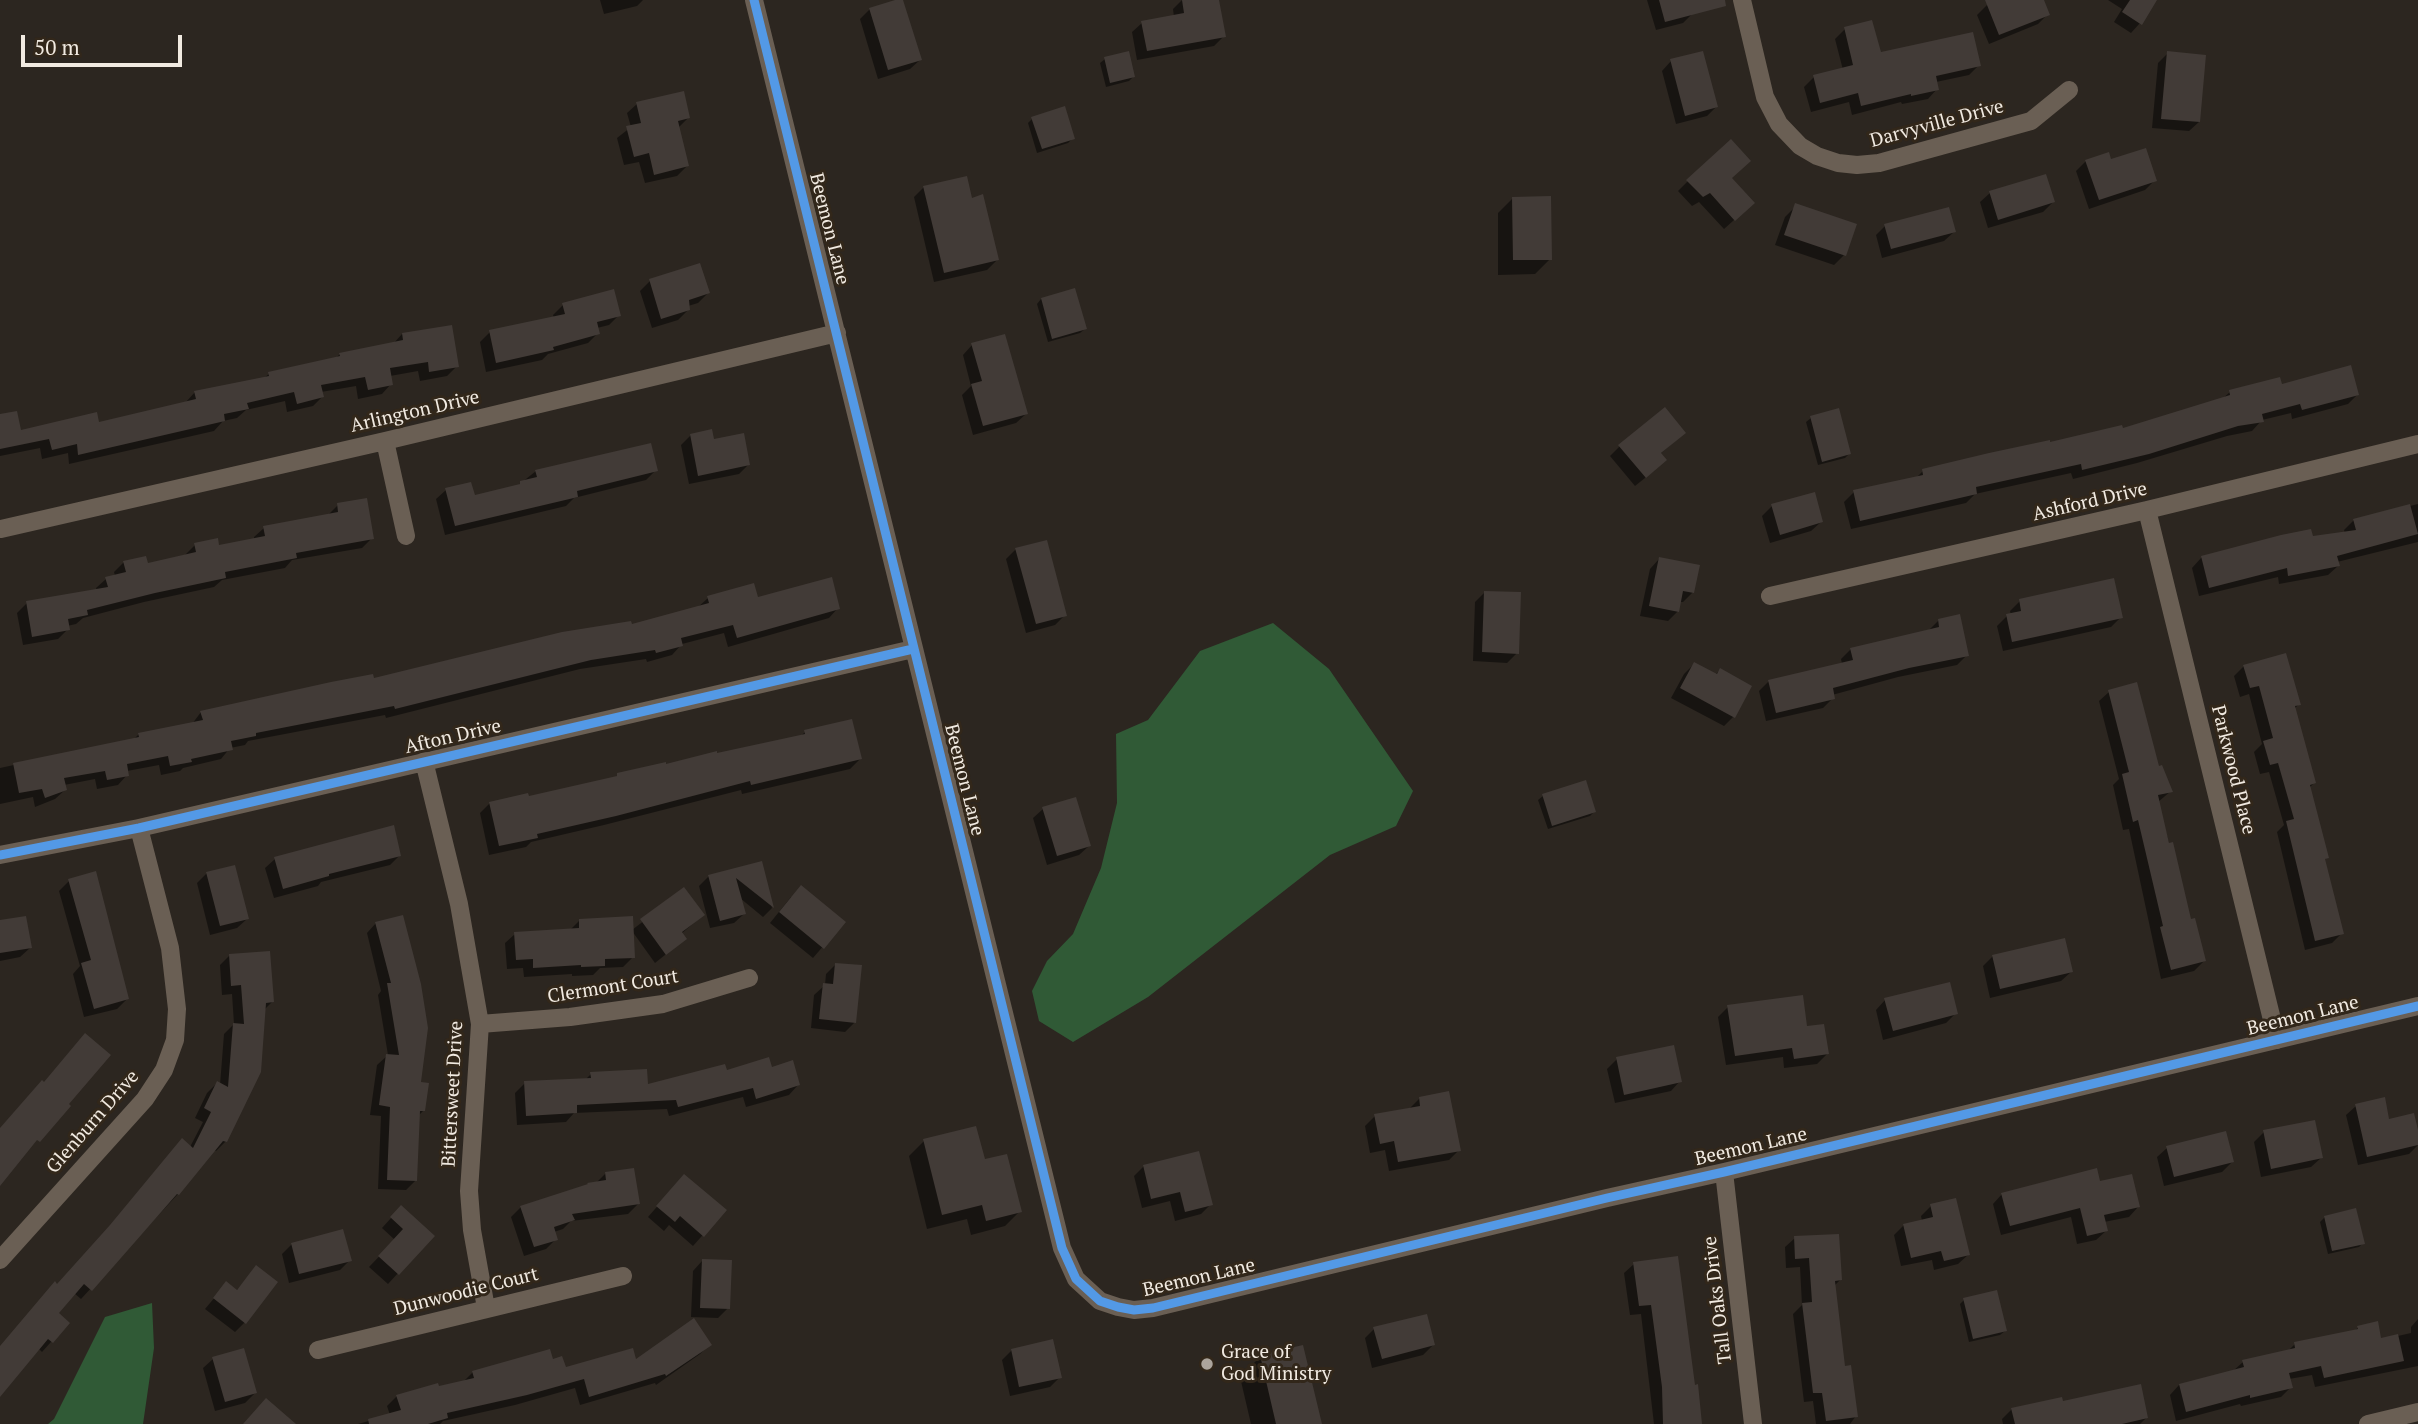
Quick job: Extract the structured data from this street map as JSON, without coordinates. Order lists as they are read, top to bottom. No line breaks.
{"streets":{"street":["Darvyville Drive","Beemon Lane","Arlington Drive","Ashford Drive","Afton Drive","Parkwood Place","Clermont Court","Bittersweet Drive","Glenburn Drive","Dunwoodie Court","Tall Oaks Drive"]},"crossings":[["Beemon Lane","Arlington Drive"],["Beemon Lane","Afton Drive"],["Beemon Lane","Parkwood Place"],["Beemon Lane","Tall Oaks Drive"],["Ashford Drive","Parkwood Place"],["Afton Drive","Bittersweet Drive"],["Afton Drive","Glenburn Drive"],["Clermont Court","Bittersweet Drive"],["Bittersweet Drive","Dunwoodie Court"]],"places":["Grace of God Ministry"],"scale_bar":"50 m"}
